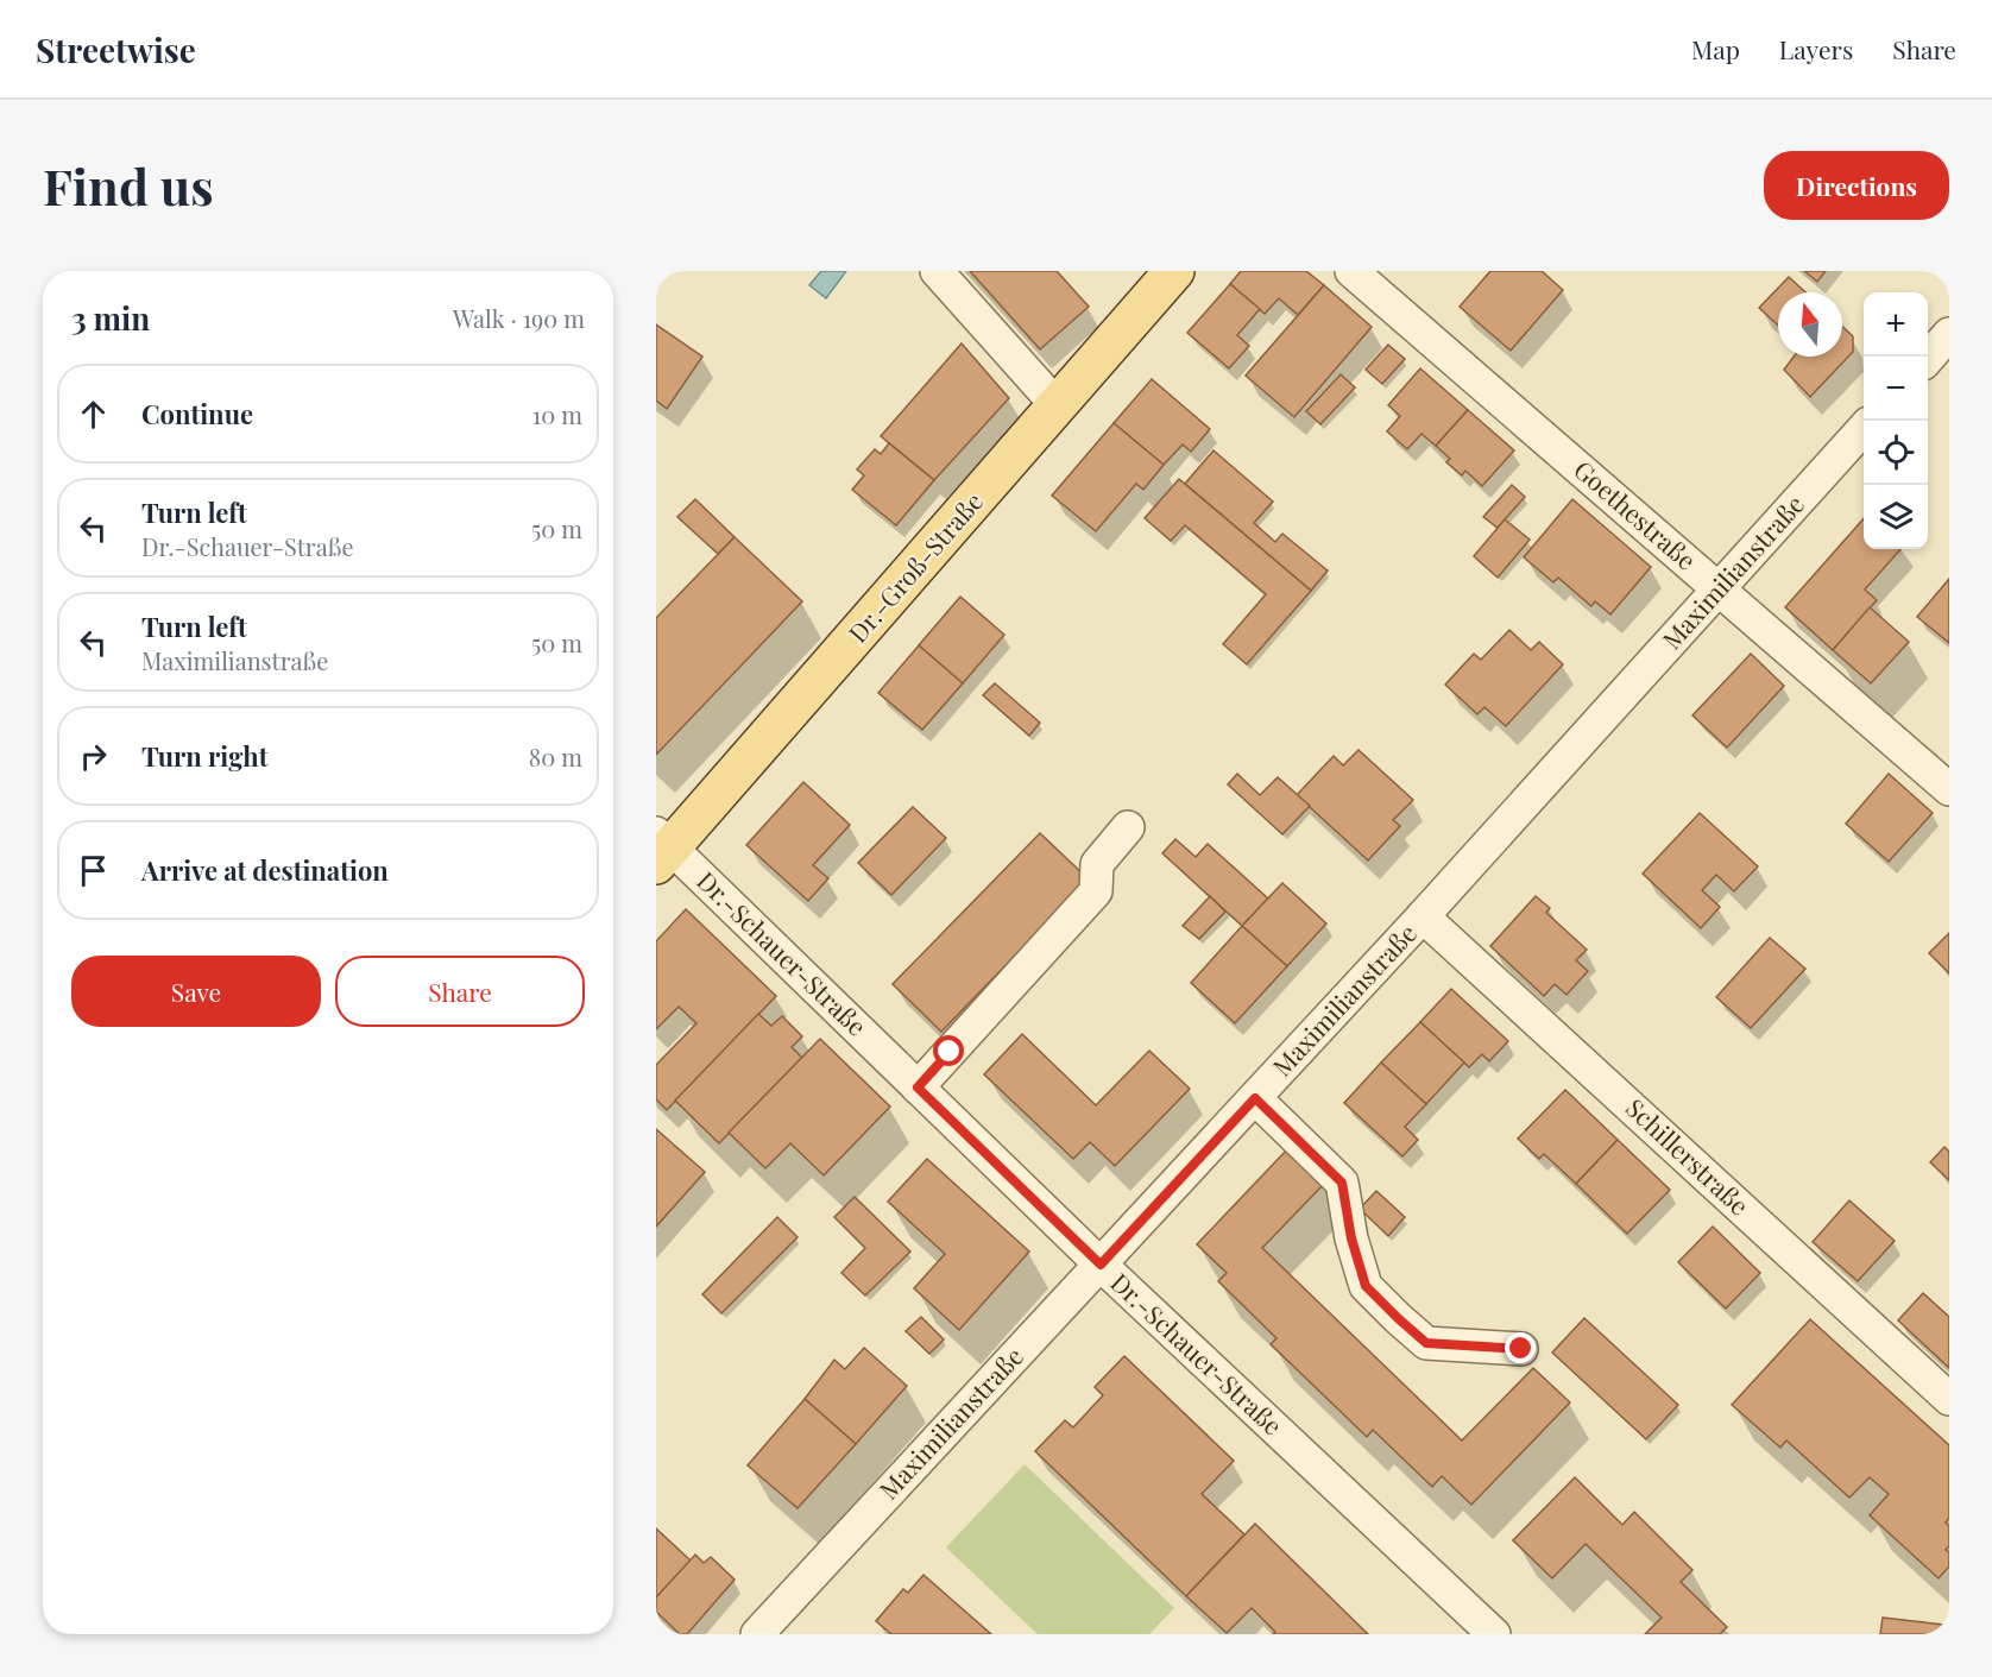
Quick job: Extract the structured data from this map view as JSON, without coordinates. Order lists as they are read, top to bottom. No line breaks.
{"streets":{"main road":["Dr.-Groß-Straße"],"street":["Goethestraße","Maximilianstraße","Dr.-Schauer-Straße","Schillerstraße"]},"crossings":[["Goethestraße","Maximilianstraße"],["Dr.-Groß-Straße","Dr.-Schauer-Straße"],["Maximilianstraße","Dr.-Schauer-Straße"],["Maximilianstraße","Schillerstraße"]],"north":"top","page":{"header":"Streetwise","nav":["Map","Layers","Share"],"buttons":["Directions",["Save","Share"]],"title":"Find us","heading":["3 min","Walk · 190 m"],"map_buttons":["+","−"],"list":[["Continue","10 m"],["Turn left","Dr.-Schauer-Straße","50 m"],["Turn left","Maximilianstraße","50 m"],["Turn right","80 m"],"Arrive at destination"]}}
